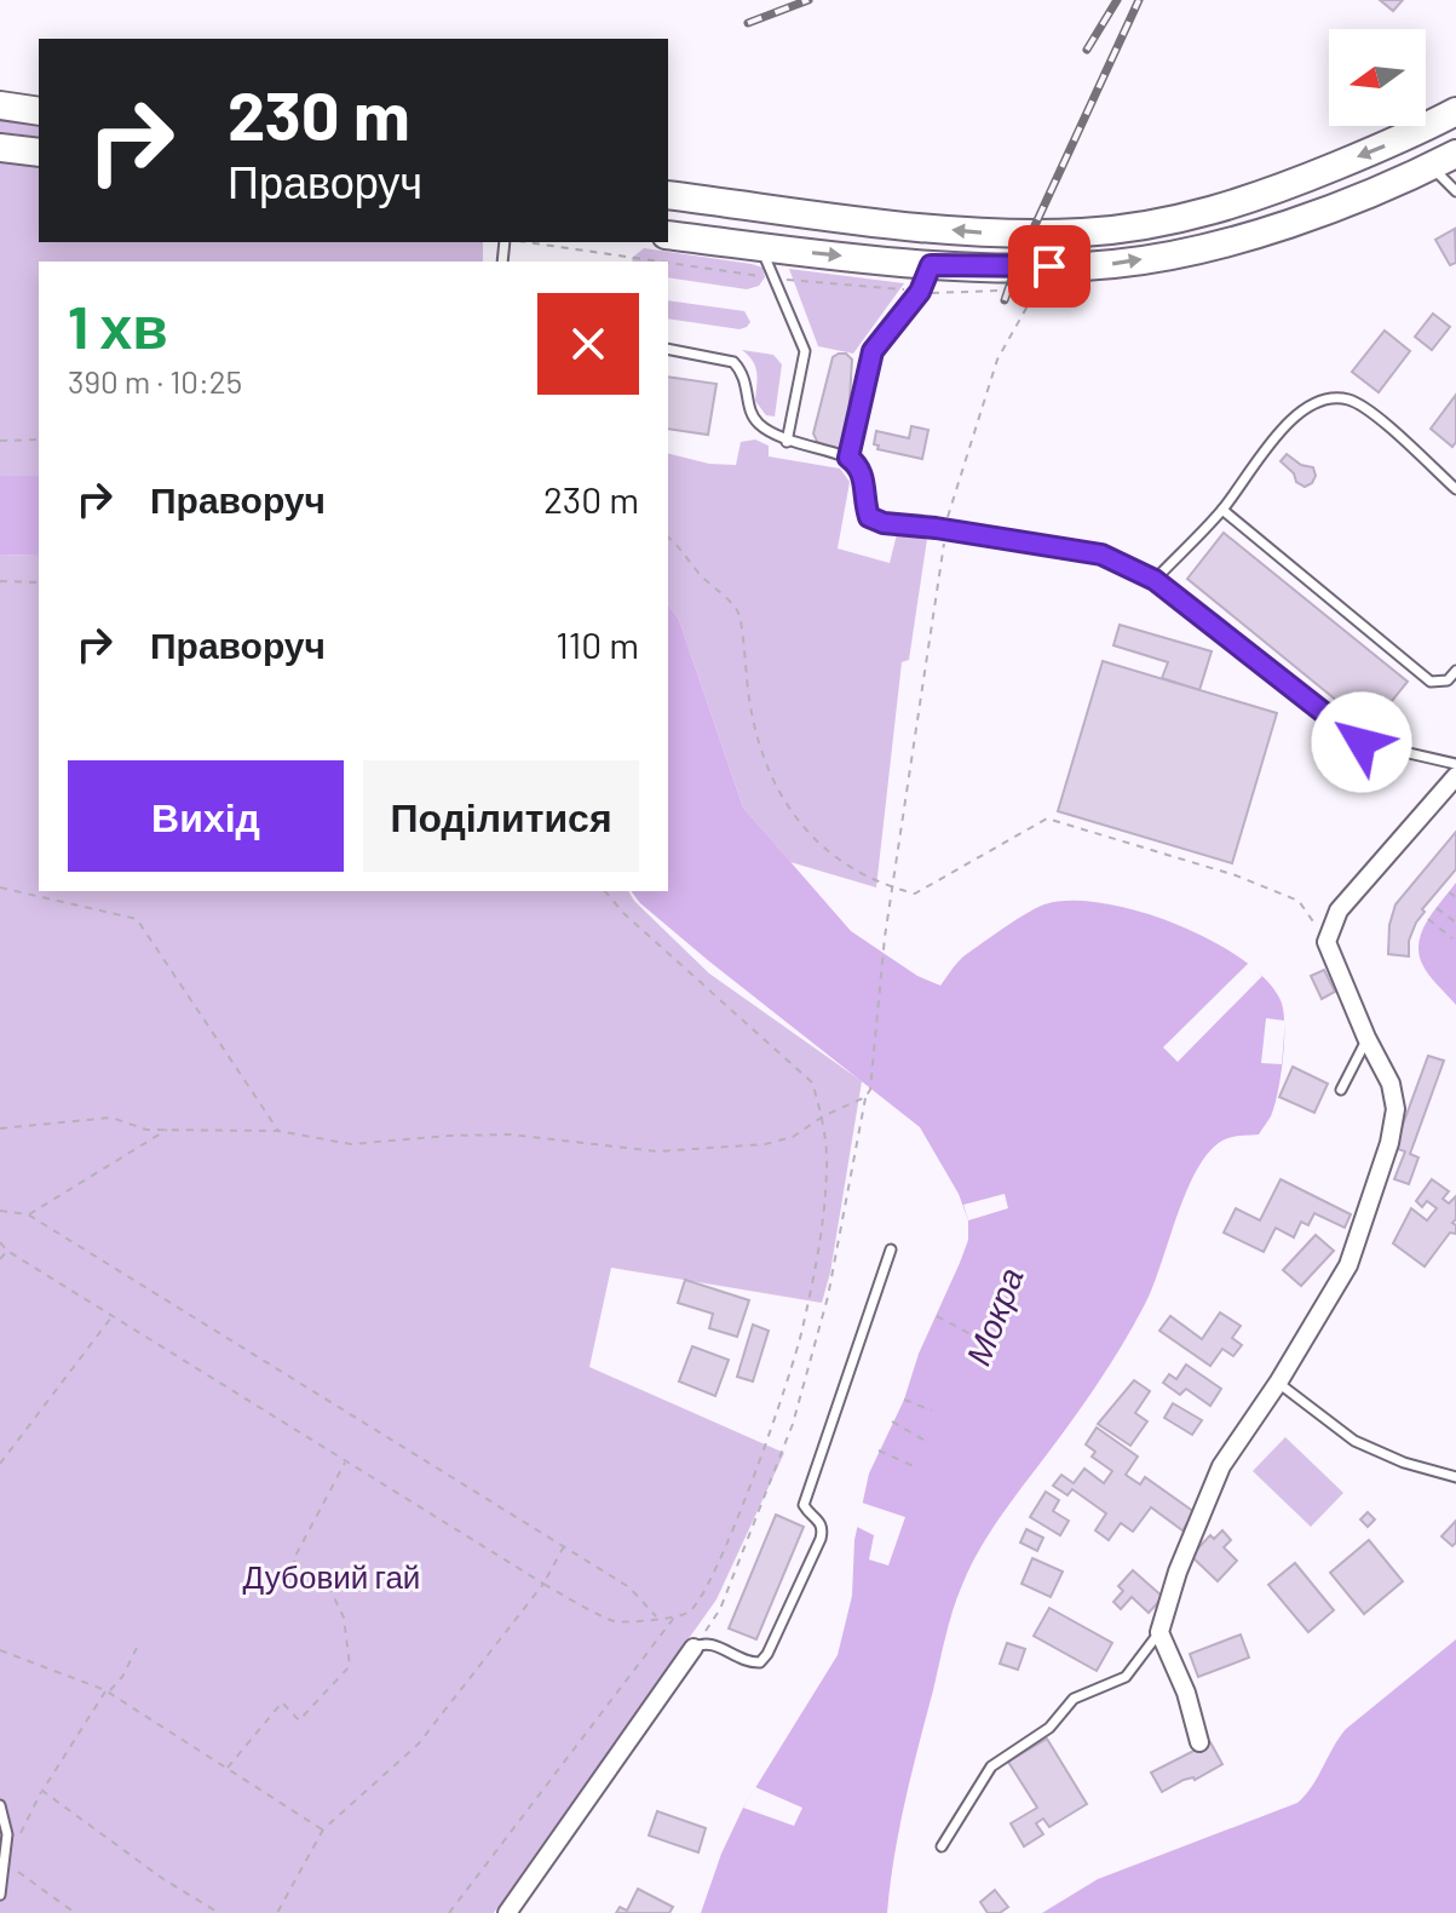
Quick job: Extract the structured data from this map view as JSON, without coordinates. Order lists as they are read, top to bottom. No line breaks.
{"water":["Мокра"],"parks":["Дубовий гай"],"north":"left","page":{"turn":["230 m","Праворуч"],"heading":["1 хв","390 m · 10:25"],"list":[{"name":"Праворуч","value":"230 m"},{"name":"Праворуч","value":"110 m"}],"buttons":["Вихід","Поділитися"]}}
